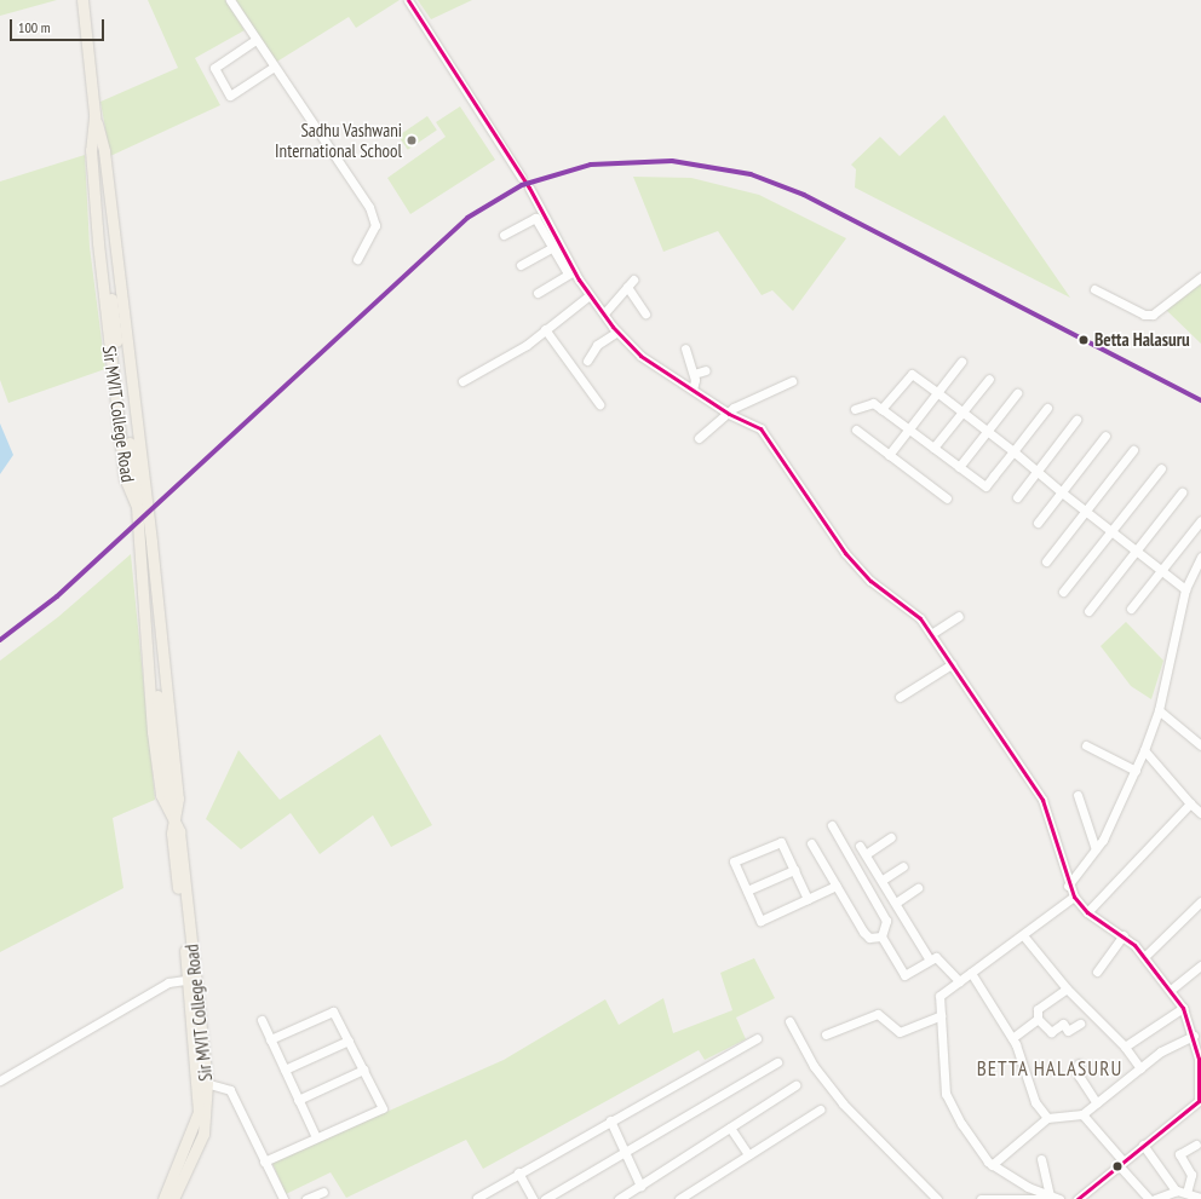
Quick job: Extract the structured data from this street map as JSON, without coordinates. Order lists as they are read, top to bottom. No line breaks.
{"streets":{"main road":["Sir MVIT College Road"]},"districts":["BETTA HALASURU"],"places":["Sadhu Vashwani International School","Betta Halasuru"],"scale_bar":"100 m"}
